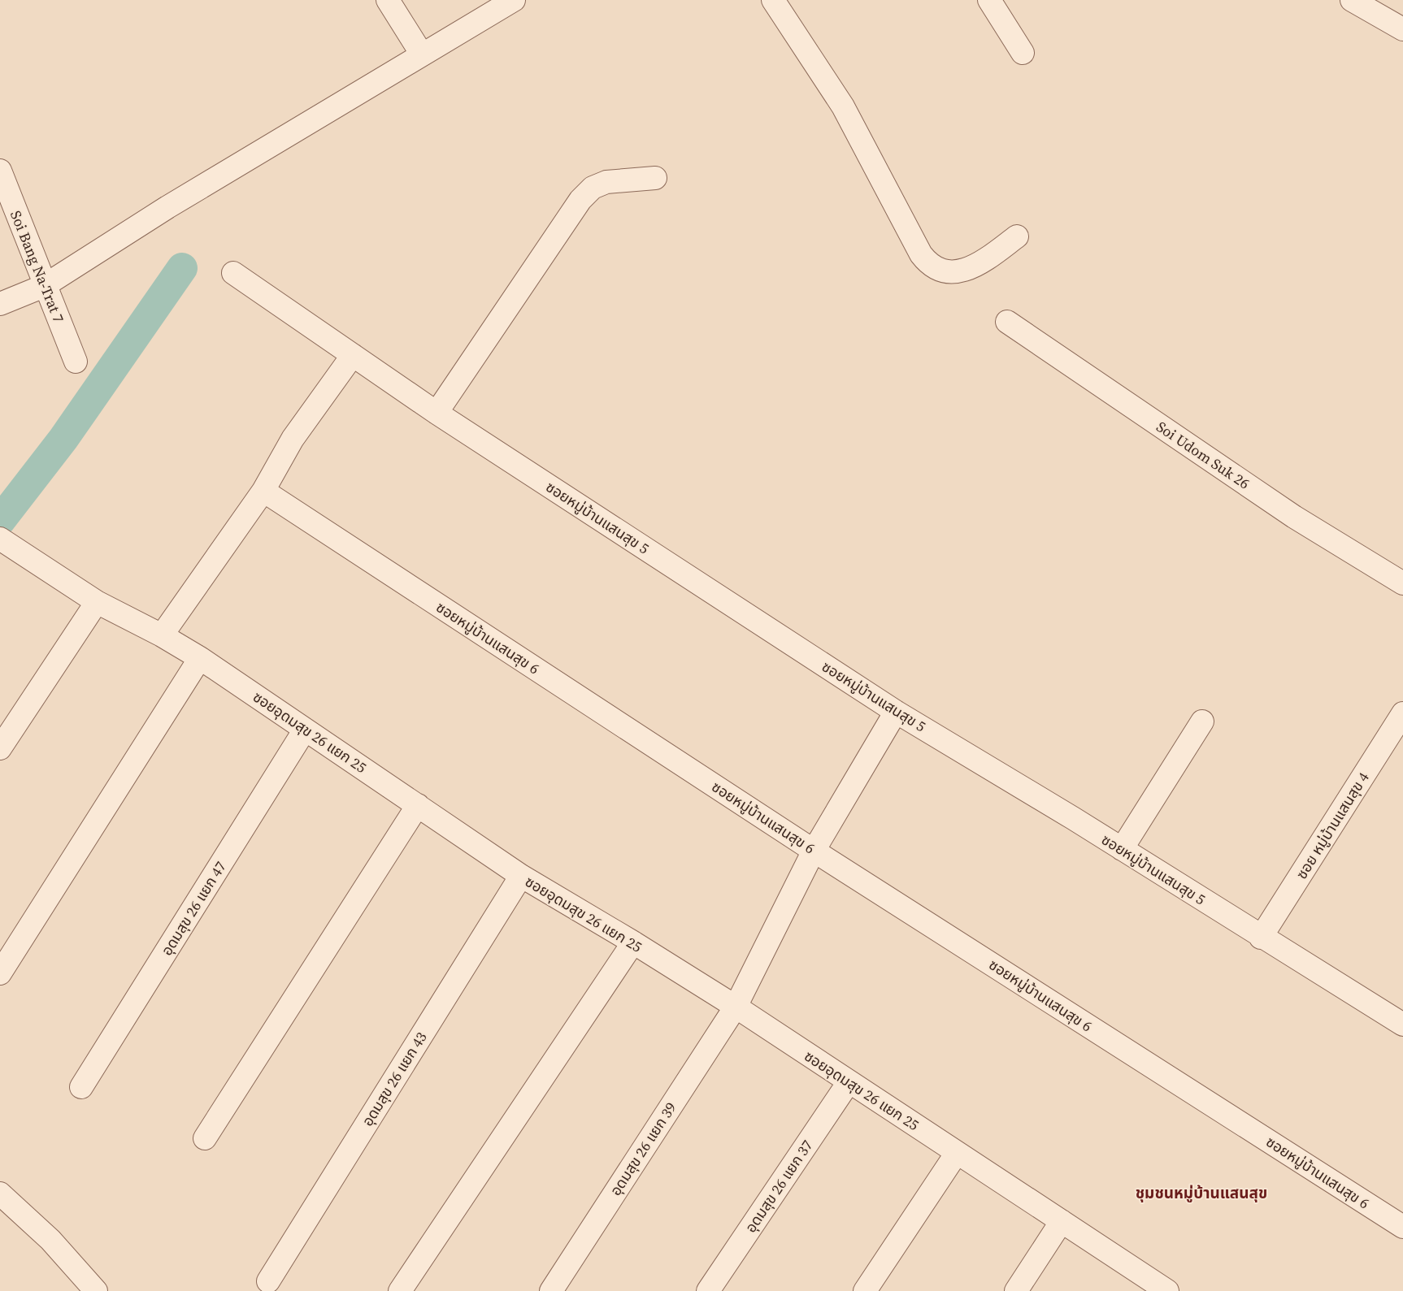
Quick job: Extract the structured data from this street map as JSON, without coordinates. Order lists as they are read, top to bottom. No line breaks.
{"streets":{"street":["Soi Bang Na-Trat 7","Soi Udom Suk 26","ซอยหมู่บ้านแสนสุข 5","ซอยหมู่บ้านแสนสุข 6","ซอยอุดมสุข 26 แยก 25","ซอย หมู่บ้านแสนสุข 4","อุดมสุข 26 แยก 47","อุดมสุข 26 แยก 43","อุดมสุข 26 แยก 39","อุดมสุข 26 แยก 37"]},"crossings":[["ซอยหมู่บ้านแสนสุข 5","ซอย หมู่บ้านแสนสุข 4"],["ซอยหมู่บ้านแสนสุข 5","อุดมสุข 26 แยก 39"],["ซอยหมู่บ้านแสนสุข 6","อุดมสุข 26 แยก 39"],["ซอยอุดมสุข 26 แยก 25","อุดมสุข 26 แยก 47"],["ซอยอุดมสุข 26 แยก 25","อุดมสุข 26 แยก 43"],["ซอยอุดมสุข 26 แยก 25","อุดมสุข 26 แยก 39"],["ซอยอุดมสุข 26 แยก 25","อุดมสุข 26 แยก 37"]],"districts":["ชุมชนหมู่บ้านแสนสุข"]}
